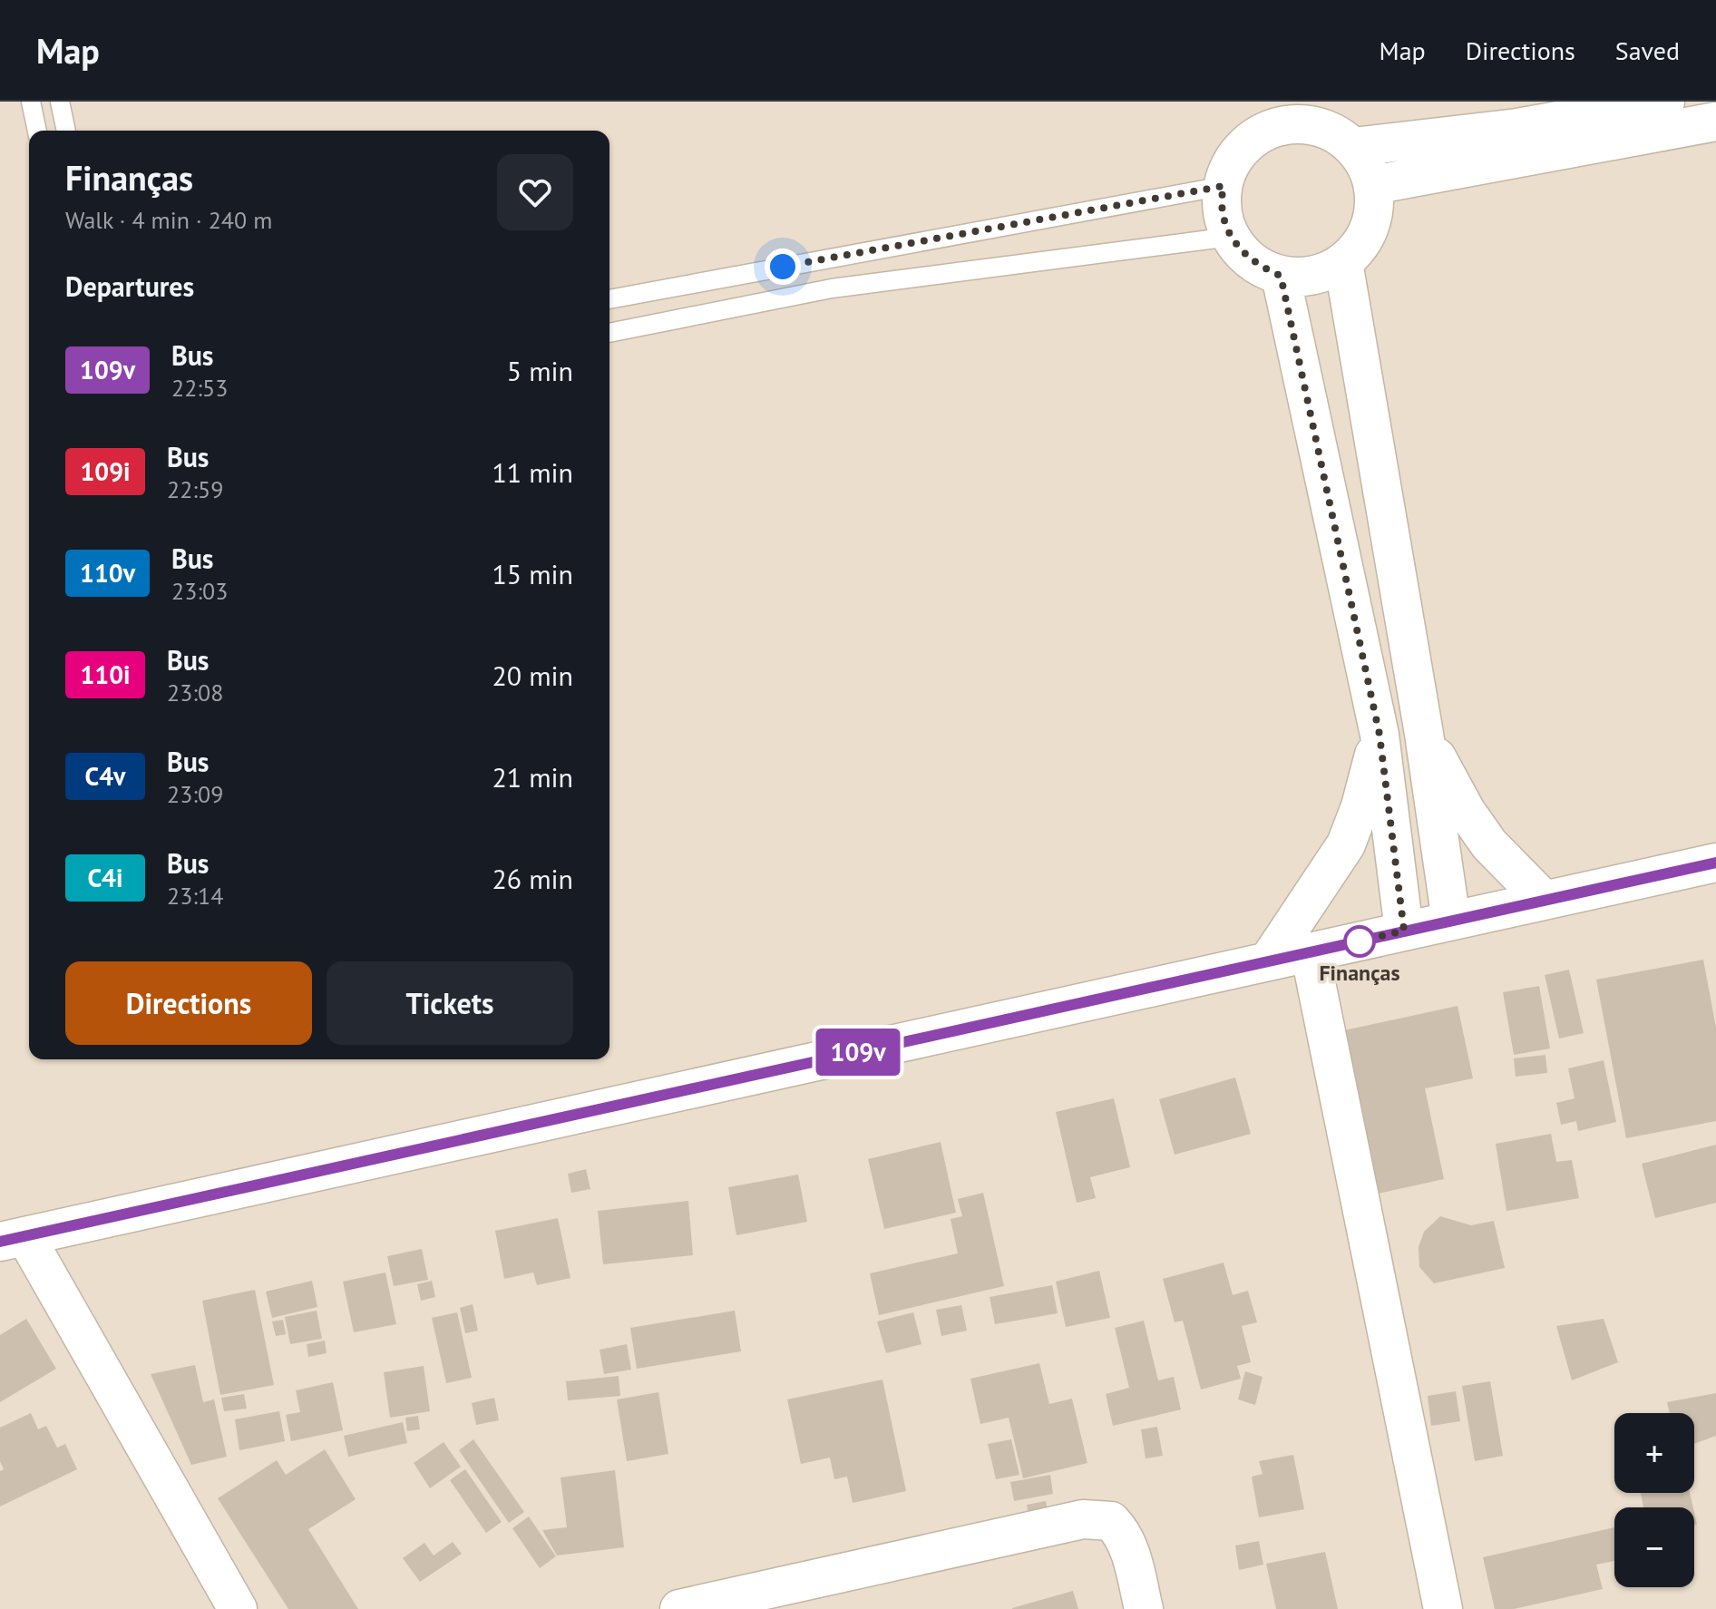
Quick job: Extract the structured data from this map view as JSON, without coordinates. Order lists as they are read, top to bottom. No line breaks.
{"places":["Finanças"],"lines":["bus line 109v"],"page":{"header":"Map","nav":["Map","Directions","Saved"],"on_map":"109v","heading":[["Finanças","Walk · 4 min · 240 m"],"Departures"],"list":[{"mark":"109v","name":"Bus","note":"22:53","value":"5 min"},{"mark":"109i","name":"Bus","note":"22:59","value":"11 min"},{"mark":"110v","name":"Bus","note":"23:03","value":"15 min"},{"mark":"110i","name":"Bus","note":"23:08","value":"20 min"},{"mark":"C4v","name":"Bus","note":"23:09","value":"21 min"},{"mark":"C4i","name":"Bus","note":"23:14","value":"26 min"}],"buttons":["Directions","Tickets"],"map_buttons":["+","−"]}}
